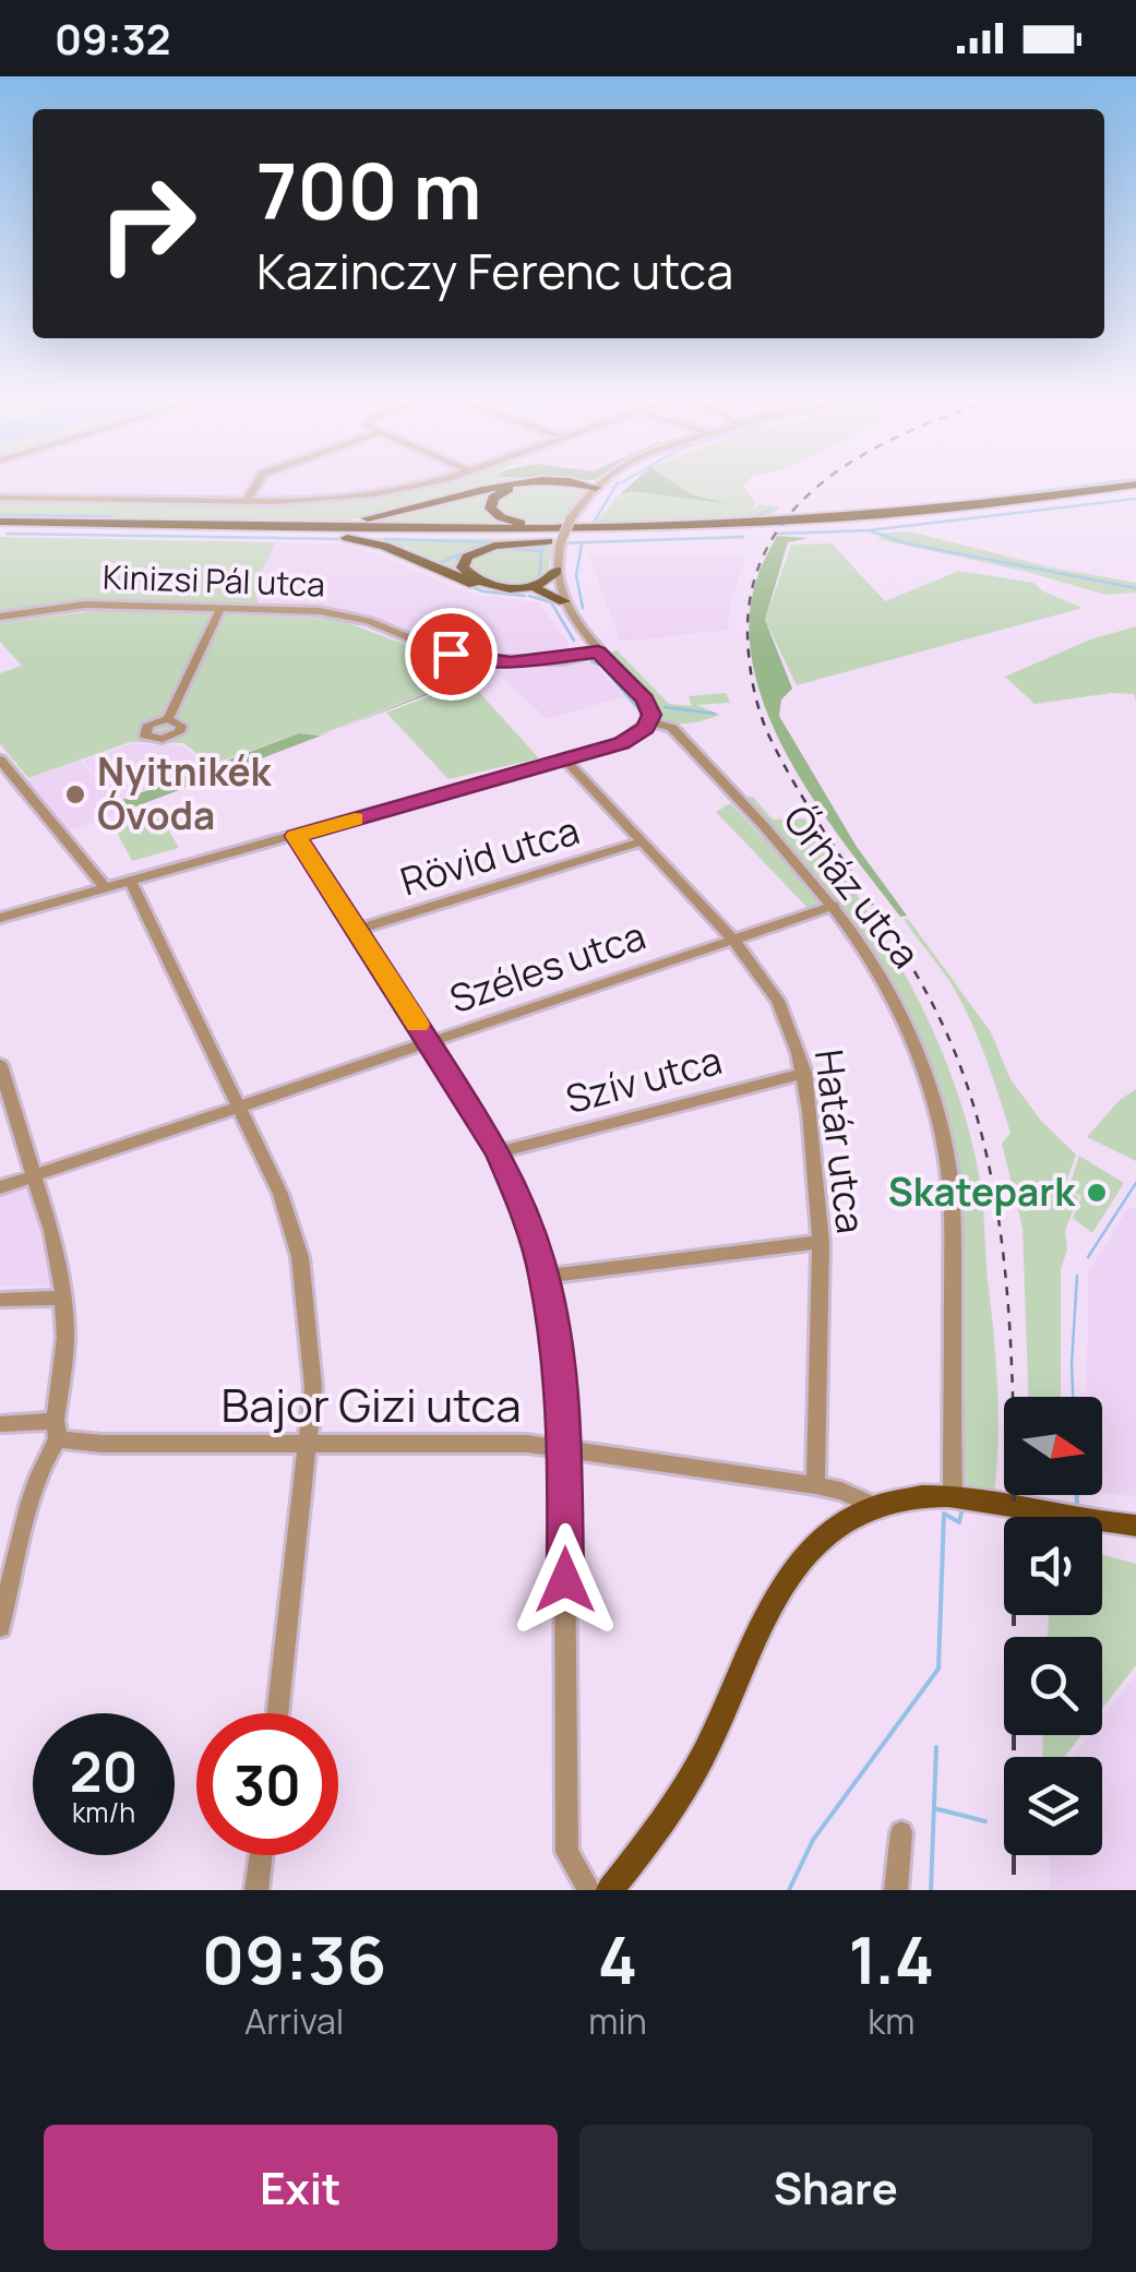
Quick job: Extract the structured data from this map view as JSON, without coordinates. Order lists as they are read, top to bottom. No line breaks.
{"streets":{"street":["Kinizsi Pál utca","Rövid utca","Őrház utca","Széles utca","Szív utca","Határ utca","Bajor Gizi utca"]},"crossings":[["Rövid utca","Határ utca"],["Őrház utca","Széles utca"],["Széles utca","Határ utca"],["Szív utca","Határ utca"],["Határ utca","Bajor Gizi utca"]],"places":["Nyitnikék Óvoda","Skatepark"],"north":"right","page":{"status":"09:32","turn":["700 m","Kazinczy Ferenc utca"],"speed":"20 km/h","limit":"30","eta":["09:36","Arrival","4","min","1.4","km"],"buttons":["Exit","Share"]}}
